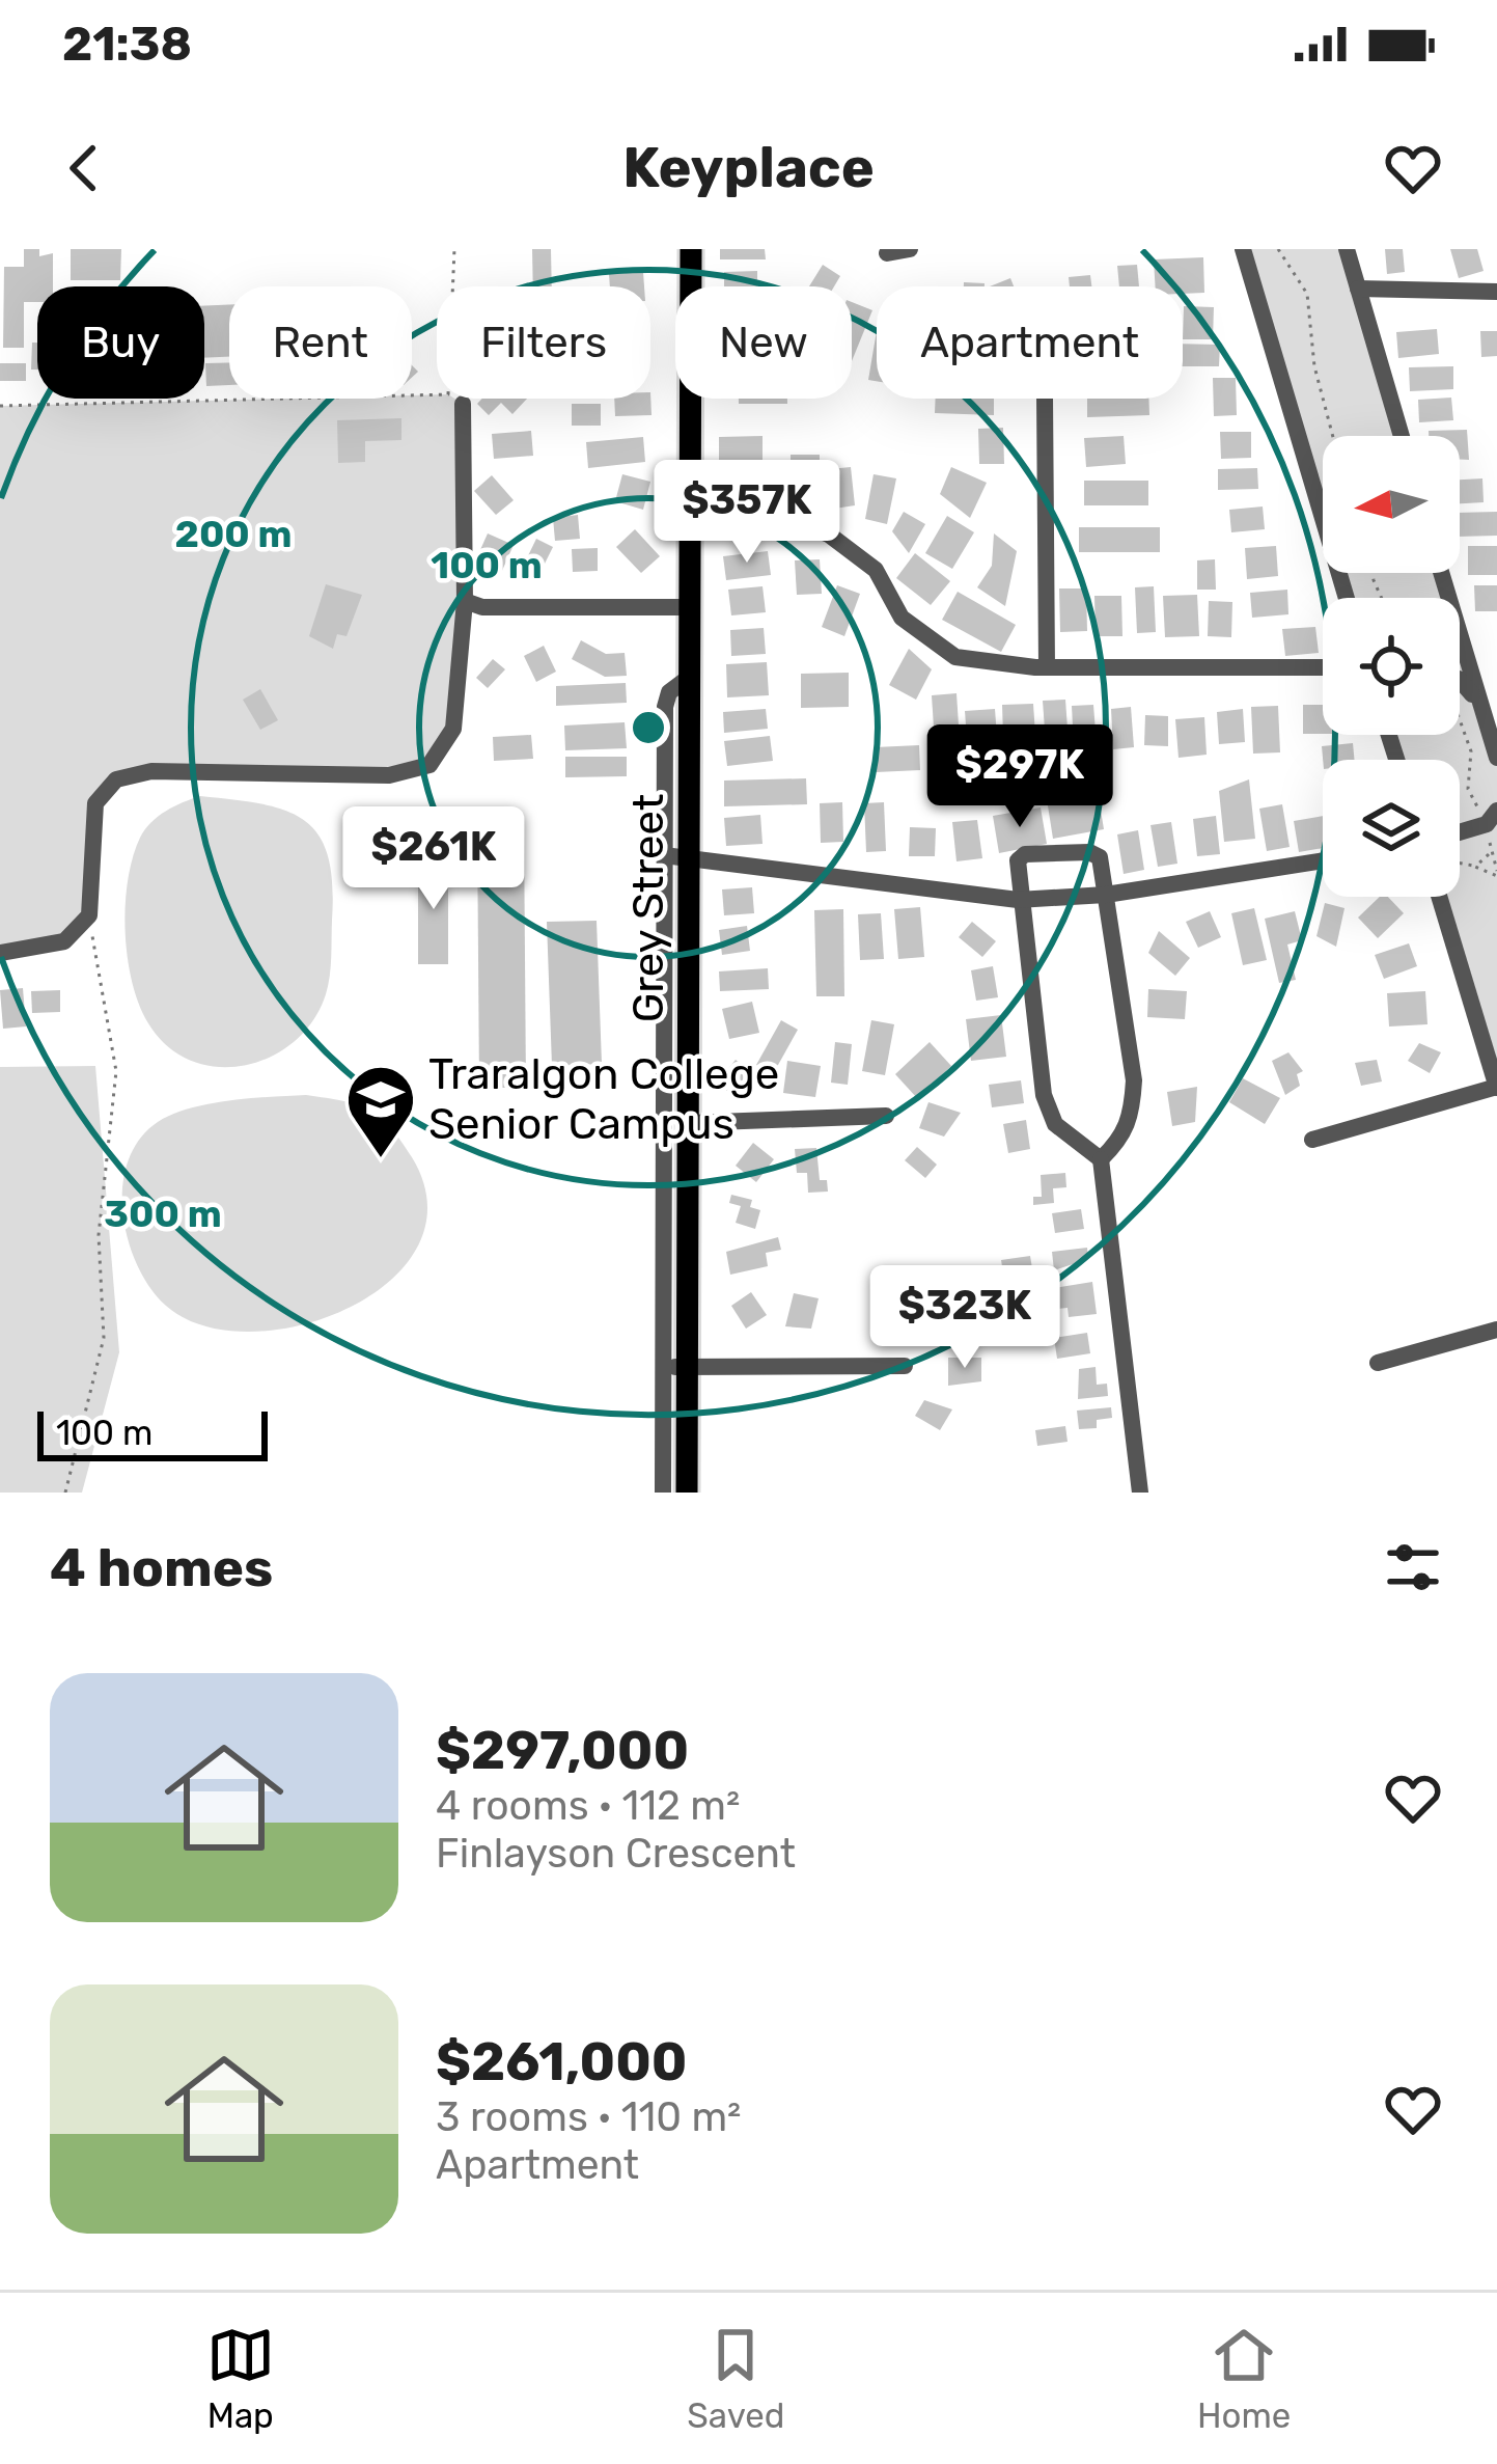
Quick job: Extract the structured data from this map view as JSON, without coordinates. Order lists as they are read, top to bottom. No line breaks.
{"streets":{"main road":["Grey Street"]},"places":{"school or university":["Traralgon College Senior Campus"]},"scale_bar":"100 m","north":"left","page":{"status":"21:38","header":"Keyplace","chip":["Buy","Rent","Filters","New","Apartment"],"price":["$357K","$297K","$261K","$323K"],"scale":"100 m","heading":"4 homes","list":[{"name":"$297,000","note":"4 rooms · 112 m² · Finlayson Crescent"},{"name":"$261,000","note":"3 rooms · 110 m² · Apartment"}],"tabs":["Map","Saved","Home"]},"rings":["200 m","100 m","300 m"]}
